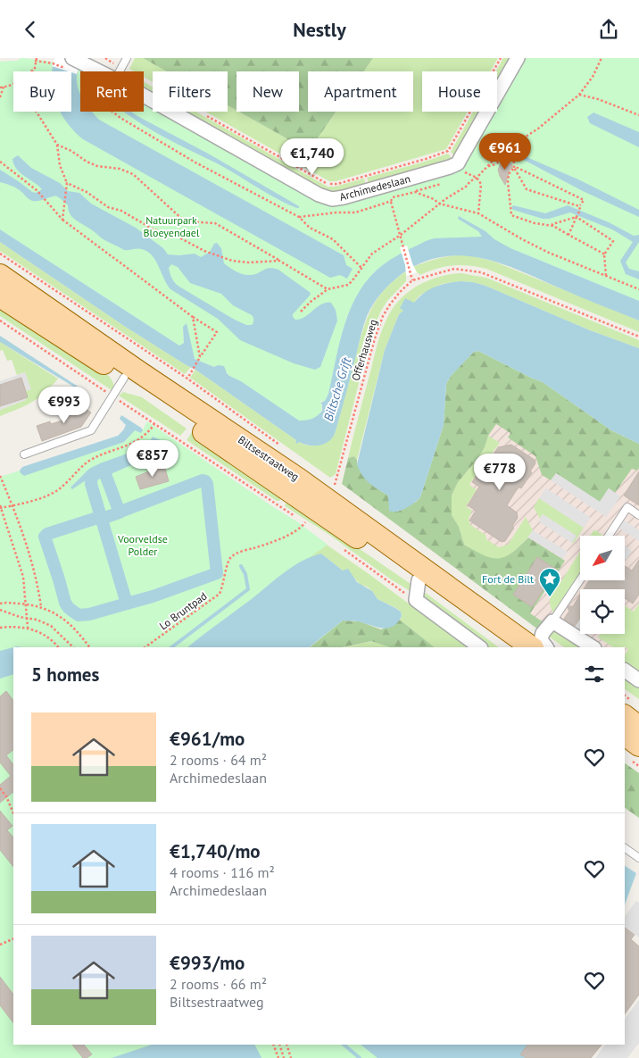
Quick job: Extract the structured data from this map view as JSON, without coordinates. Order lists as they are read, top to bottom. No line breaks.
{"streets":{"main road":["Biltsestraatweg"],"street":["Archimedeslaan"],"path":["Offerhausweg","Lo Bruntpad"]},"water":["Biltsche Grift"],"parks":["Natuurpark Bloeyendael","Voorveldse Polder"],"places":{"place":["Fort de Bilt"]},"north":"bottom left","page":{"header":"Nestly","chip":["Buy","Rent","Filters","New","Apartment","House"],"price":["€961","€1,740","€993","€857","€778"],"heading":"5 homes","list":[{"name":"€961/mo","note":"2 rooms · 64 m² · Archimedeslaan"},{"name":"€1,740/mo","note":"4 rooms · 116 m² · Archimedeslaan"},{"name":"€993/mo","note":"2 rooms · 66 m² · Biltsestraatweg"}]}}
